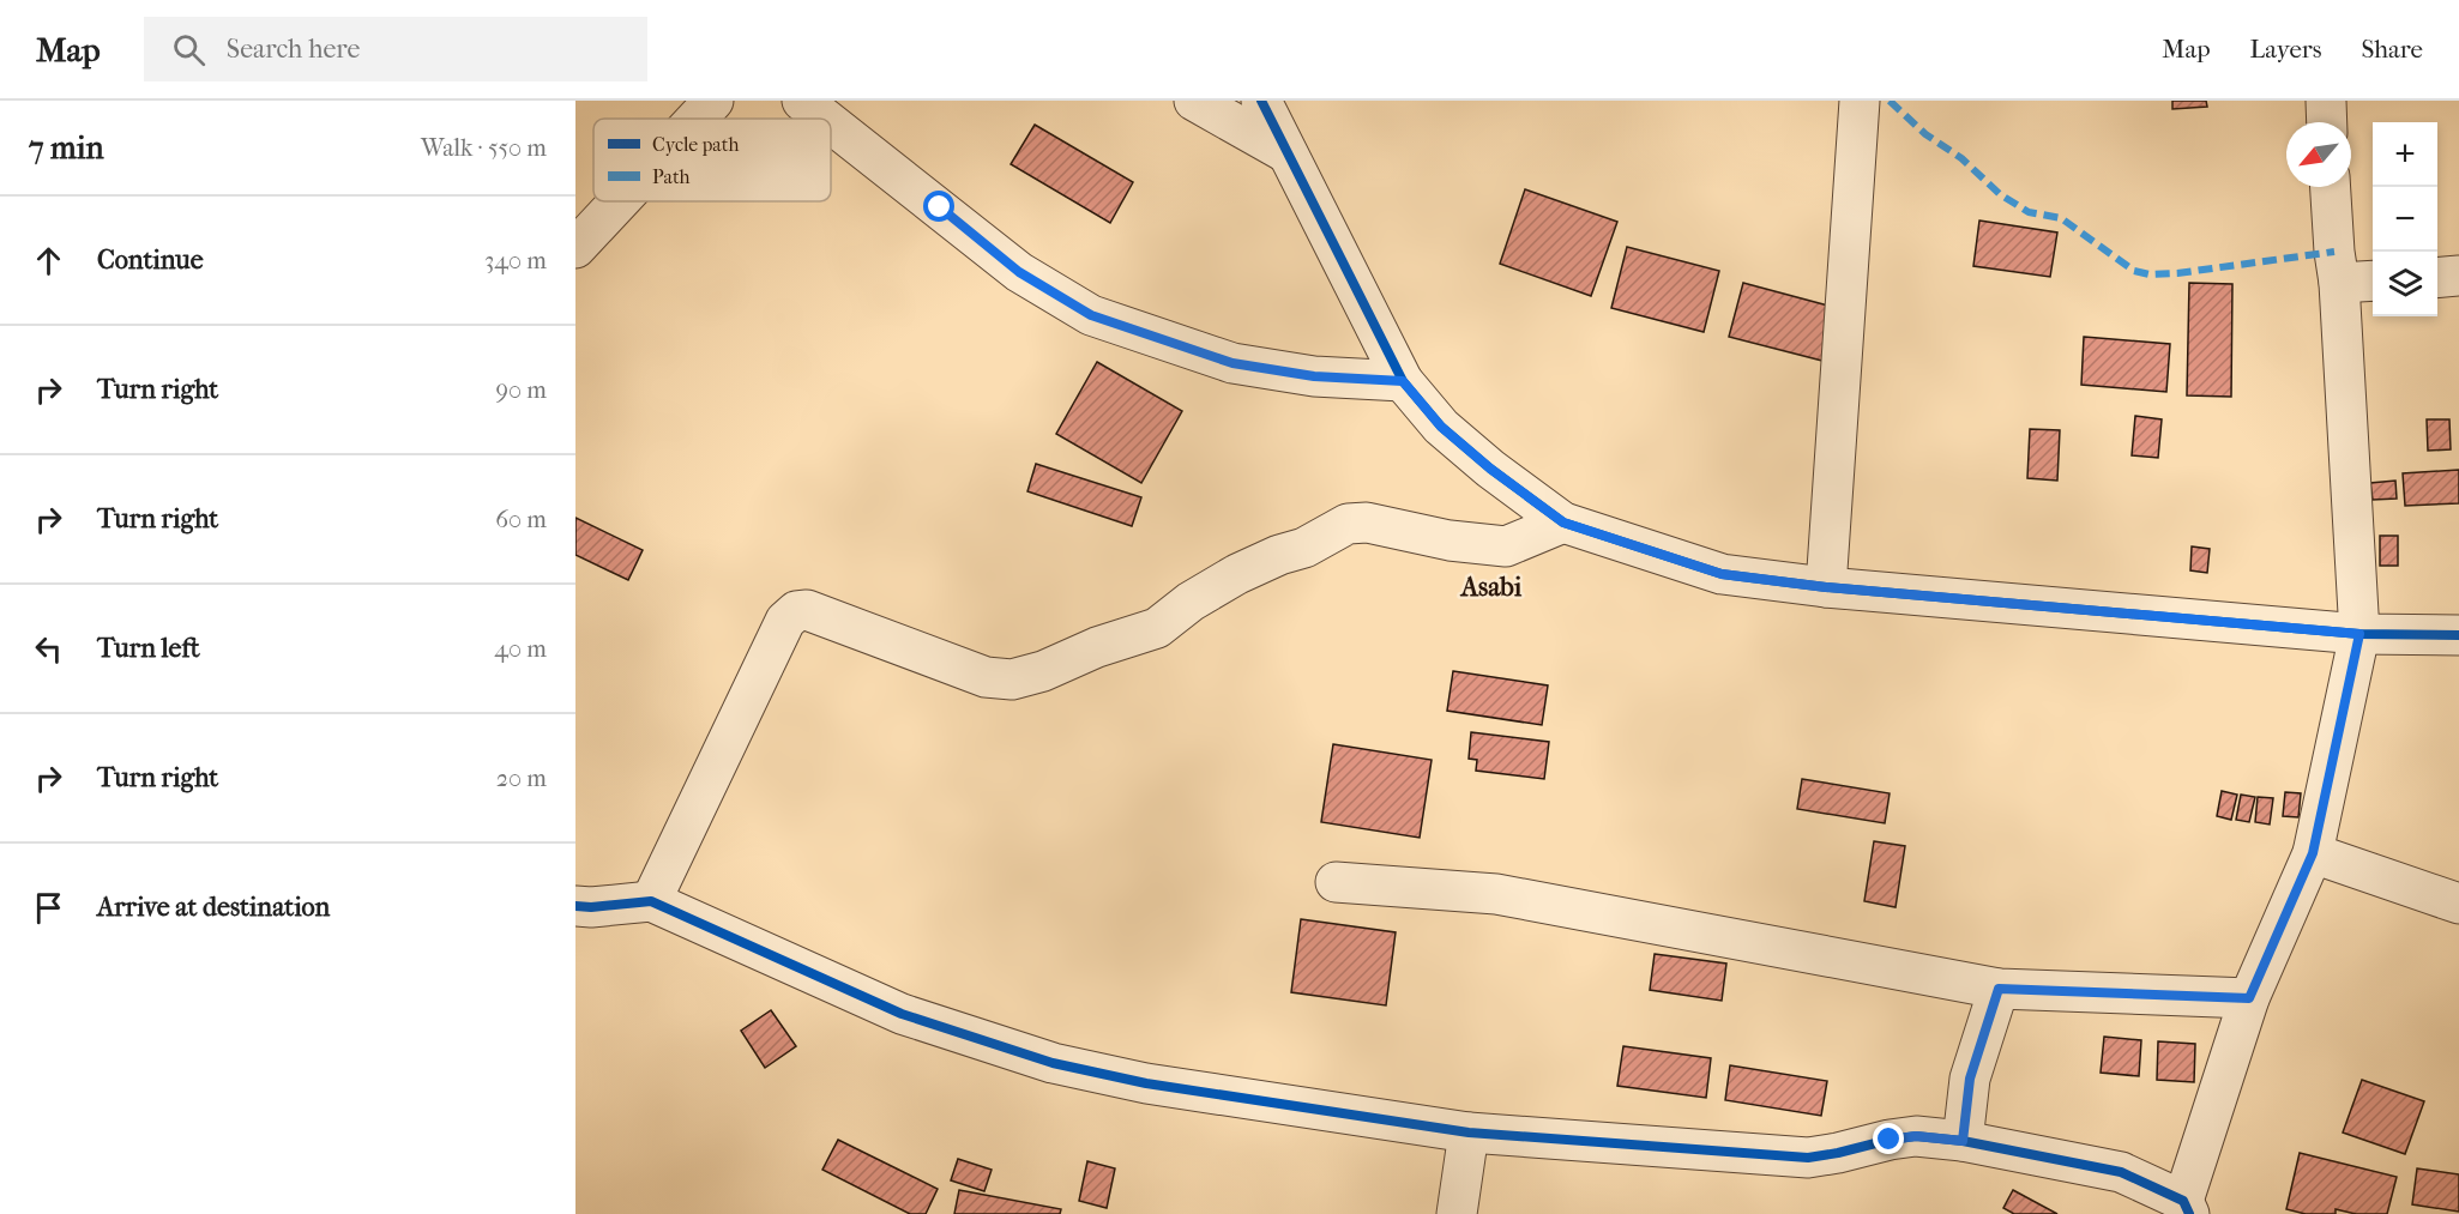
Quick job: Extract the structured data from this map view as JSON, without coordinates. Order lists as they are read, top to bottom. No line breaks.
{"districts":["Asabi"],"legend":["Cycle path","Path"],"north":"bottom left","page":{"header":"Map","search":"Search here","nav":["Map","Layers","Share"],"heading":["7 min","Walk · 550 m"],"map_buttons":["+","−"],"list":[["Continue","340 m"],["Turn right","90 m"],["Turn right","60 m"],["Turn left","40 m"],["Turn right","20 m"],"Arrive at destination"]}}
